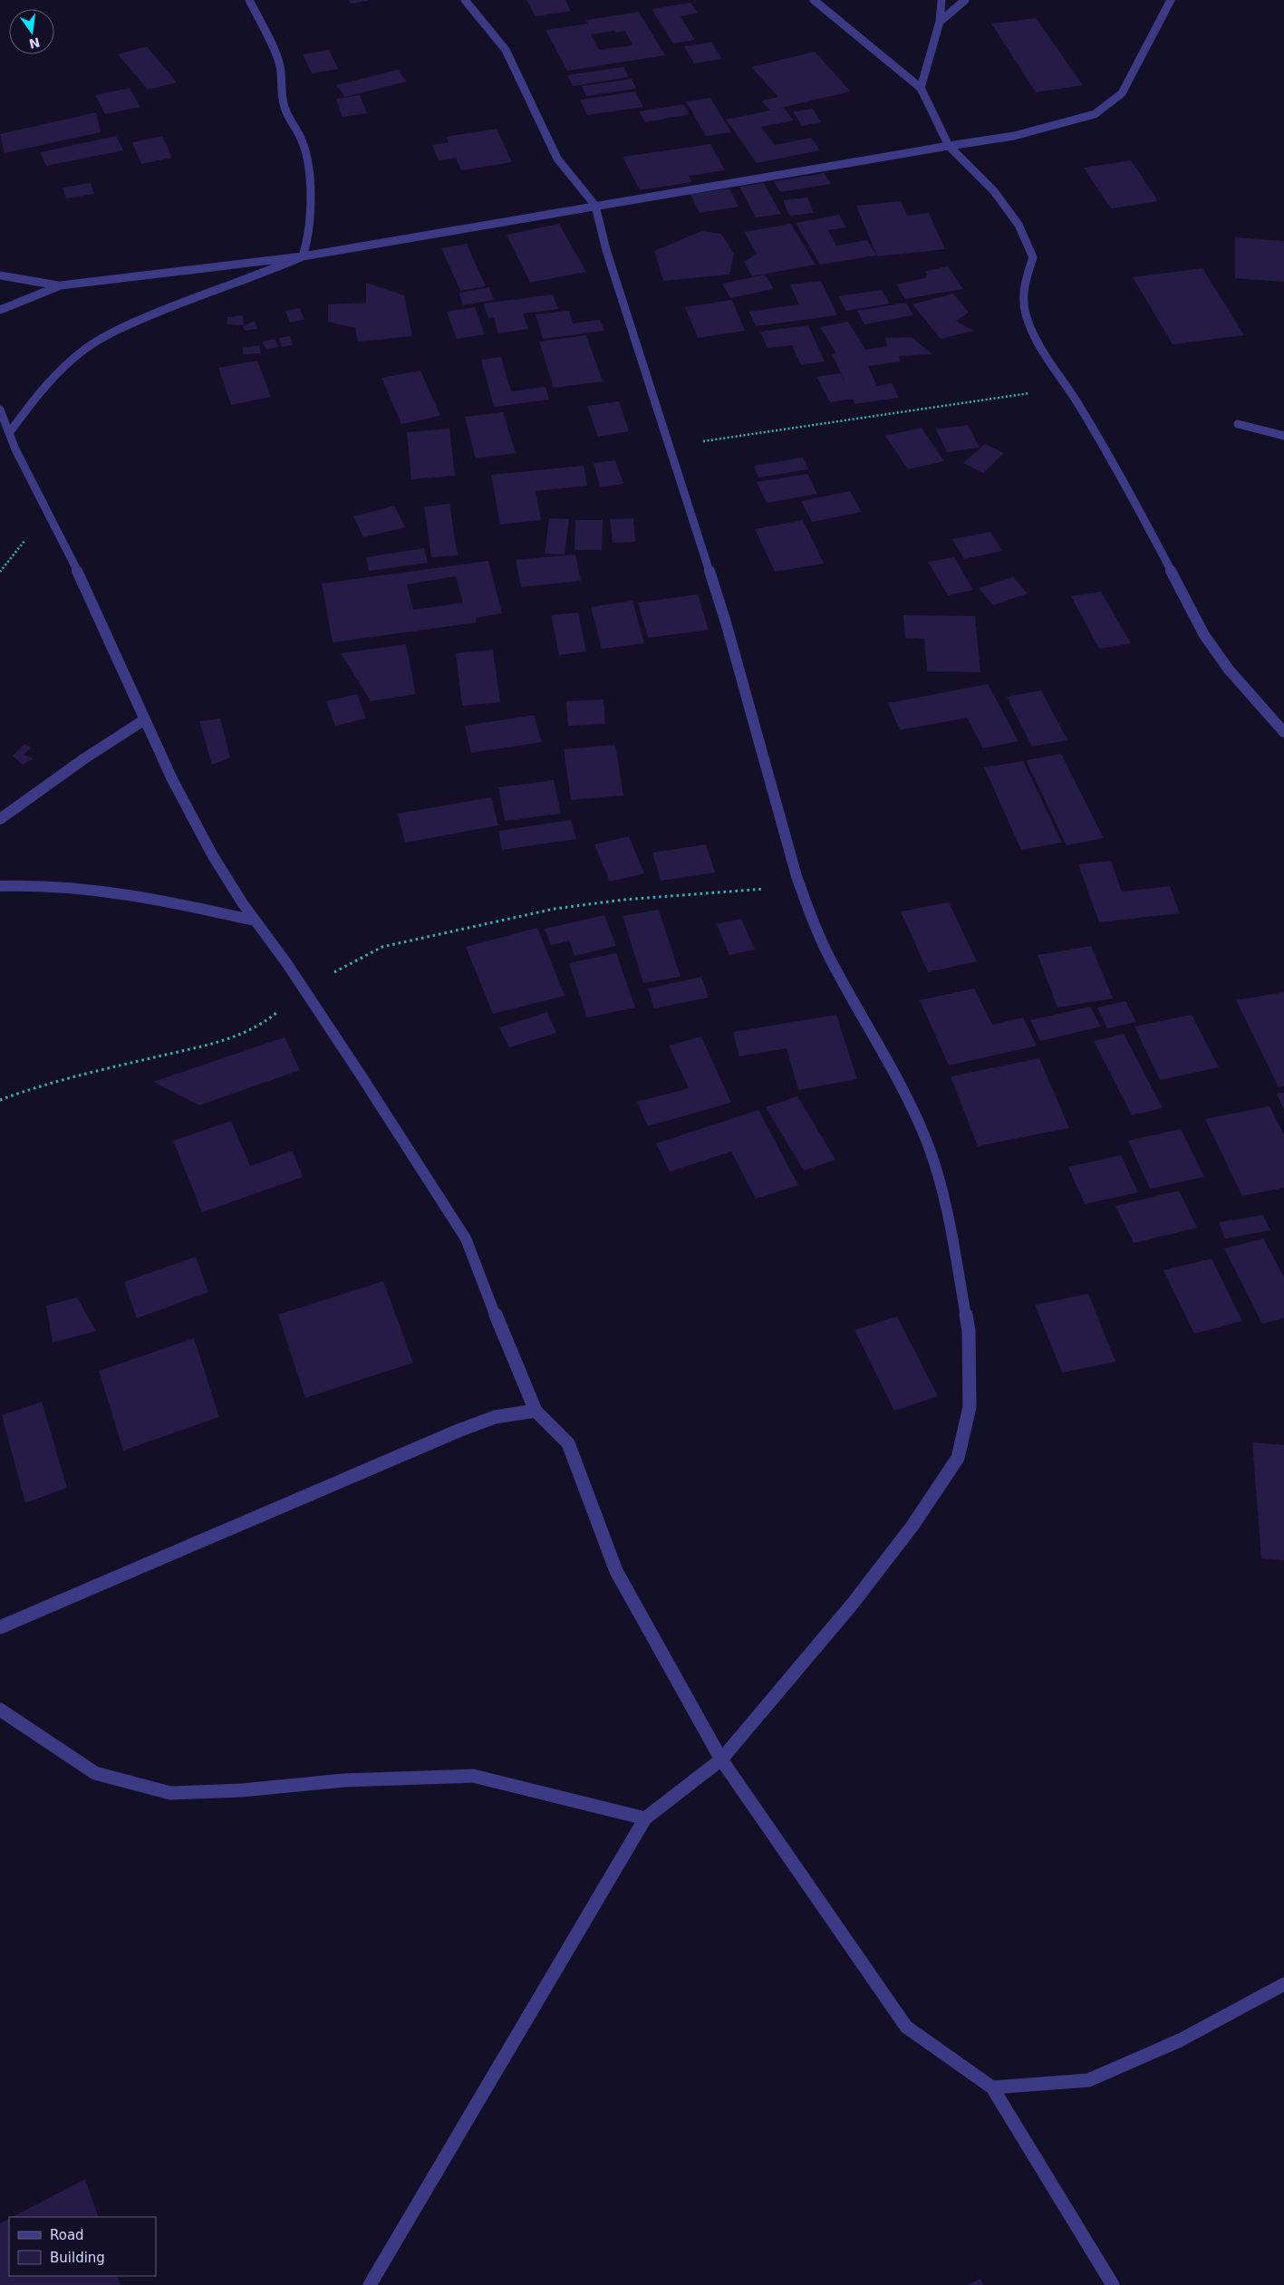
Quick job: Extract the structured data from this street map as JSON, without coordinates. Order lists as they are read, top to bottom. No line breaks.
{"legend":["Road","Building"],"north":"bottom"}
